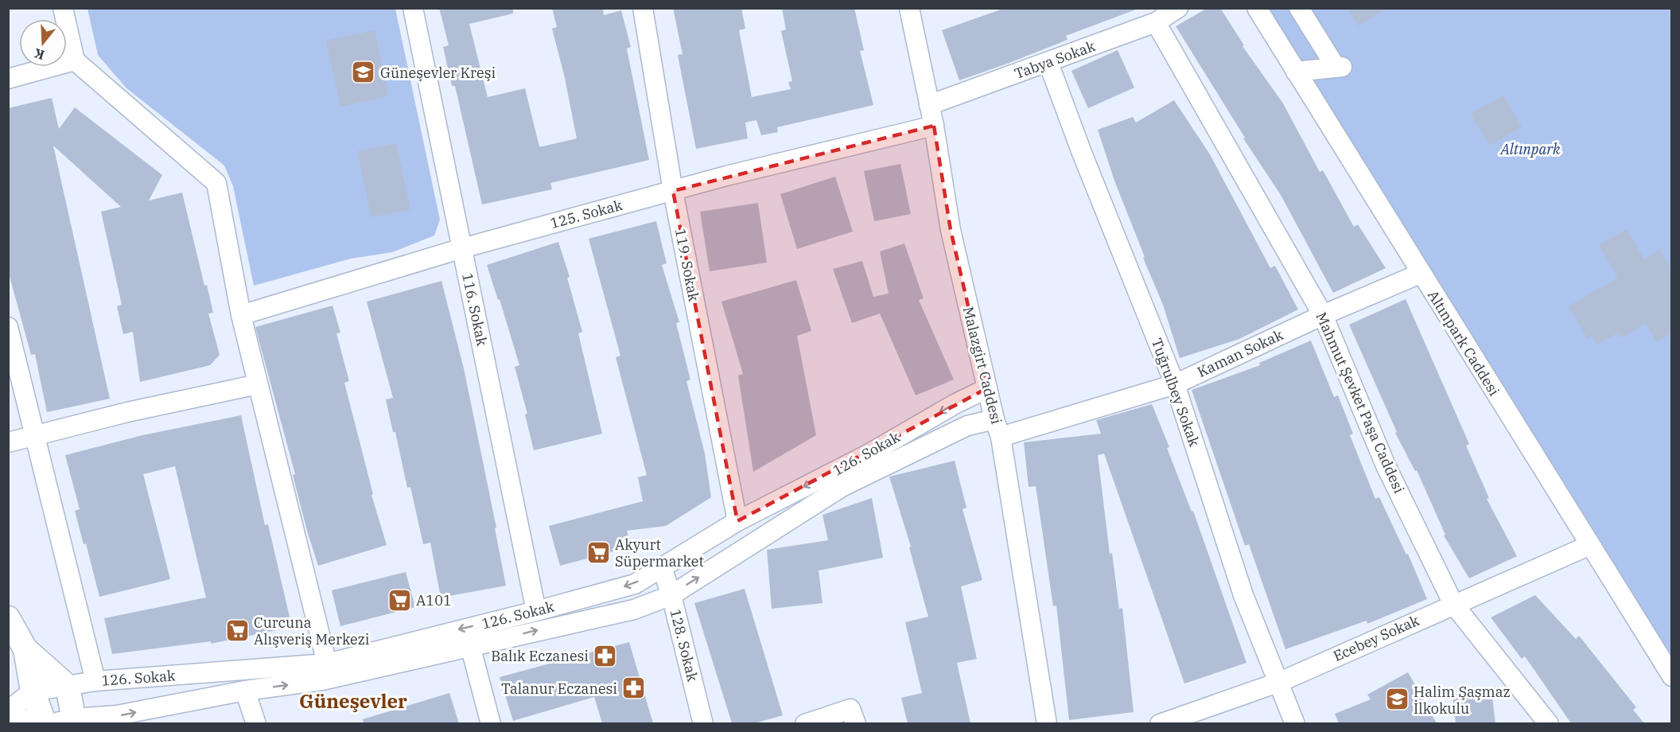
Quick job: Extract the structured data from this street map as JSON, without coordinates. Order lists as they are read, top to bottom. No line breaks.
{"streets":{"street":["Tabya Sokak","125. Sokak","119. Sokak","116. Sokak","Altınpark Caddesi","Kaman Sokak","Malazgirt Caddesi","Tuğrulbey Sokak","Mahmut Şevket Paşa Caddesi","126. Sokak","Ecebey Sokak","128. Sokak"]},"crossings":[["Tabya Sokak","Malazgirt Caddesi"],["Tabya Sokak","Tuğrulbey Sokak"],["Tabya Sokak","Mahmut Şevket Paşa Caddesi"],["125. Sokak","119. Sokak"],["125. Sokak","116. Sokak"],["125. Sokak","Malazgirt Caddesi"],["119. Sokak","126. Sokak"],["116. Sokak","126. Sokak"],["Altınpark Caddesi","Kaman Sokak"],["Altınpark Caddesi","Ecebey Sokak"],["Kaman Sokak","Malazgirt Caddesi"],["Kaman Sokak","Tuğrulbey Sokak"],["Kaman Sokak","Mahmut Şevket Paşa Caddesi"],["Malazgirt Caddesi","126. Sokak"],["Tuğrulbey Sokak","Ecebey Sokak"],["Mahmut Şevket Paşa Caddesi","Ecebey Sokak"],["126. Sokak","128. Sokak"]],"districts":["Güneşevler"],"parks":["Altınpark"],"places":{"school or university":["Güneşevler Kreşi","Halim Şaşmaz İlkokulu"],"supermarket":["Akyurt Süpermarket","A101","Curcuna Alışveriş Merkezi"],"pharmacy":["Balık Eczanesi","Talanur Eczanesi"]},"north":"bottom"}
